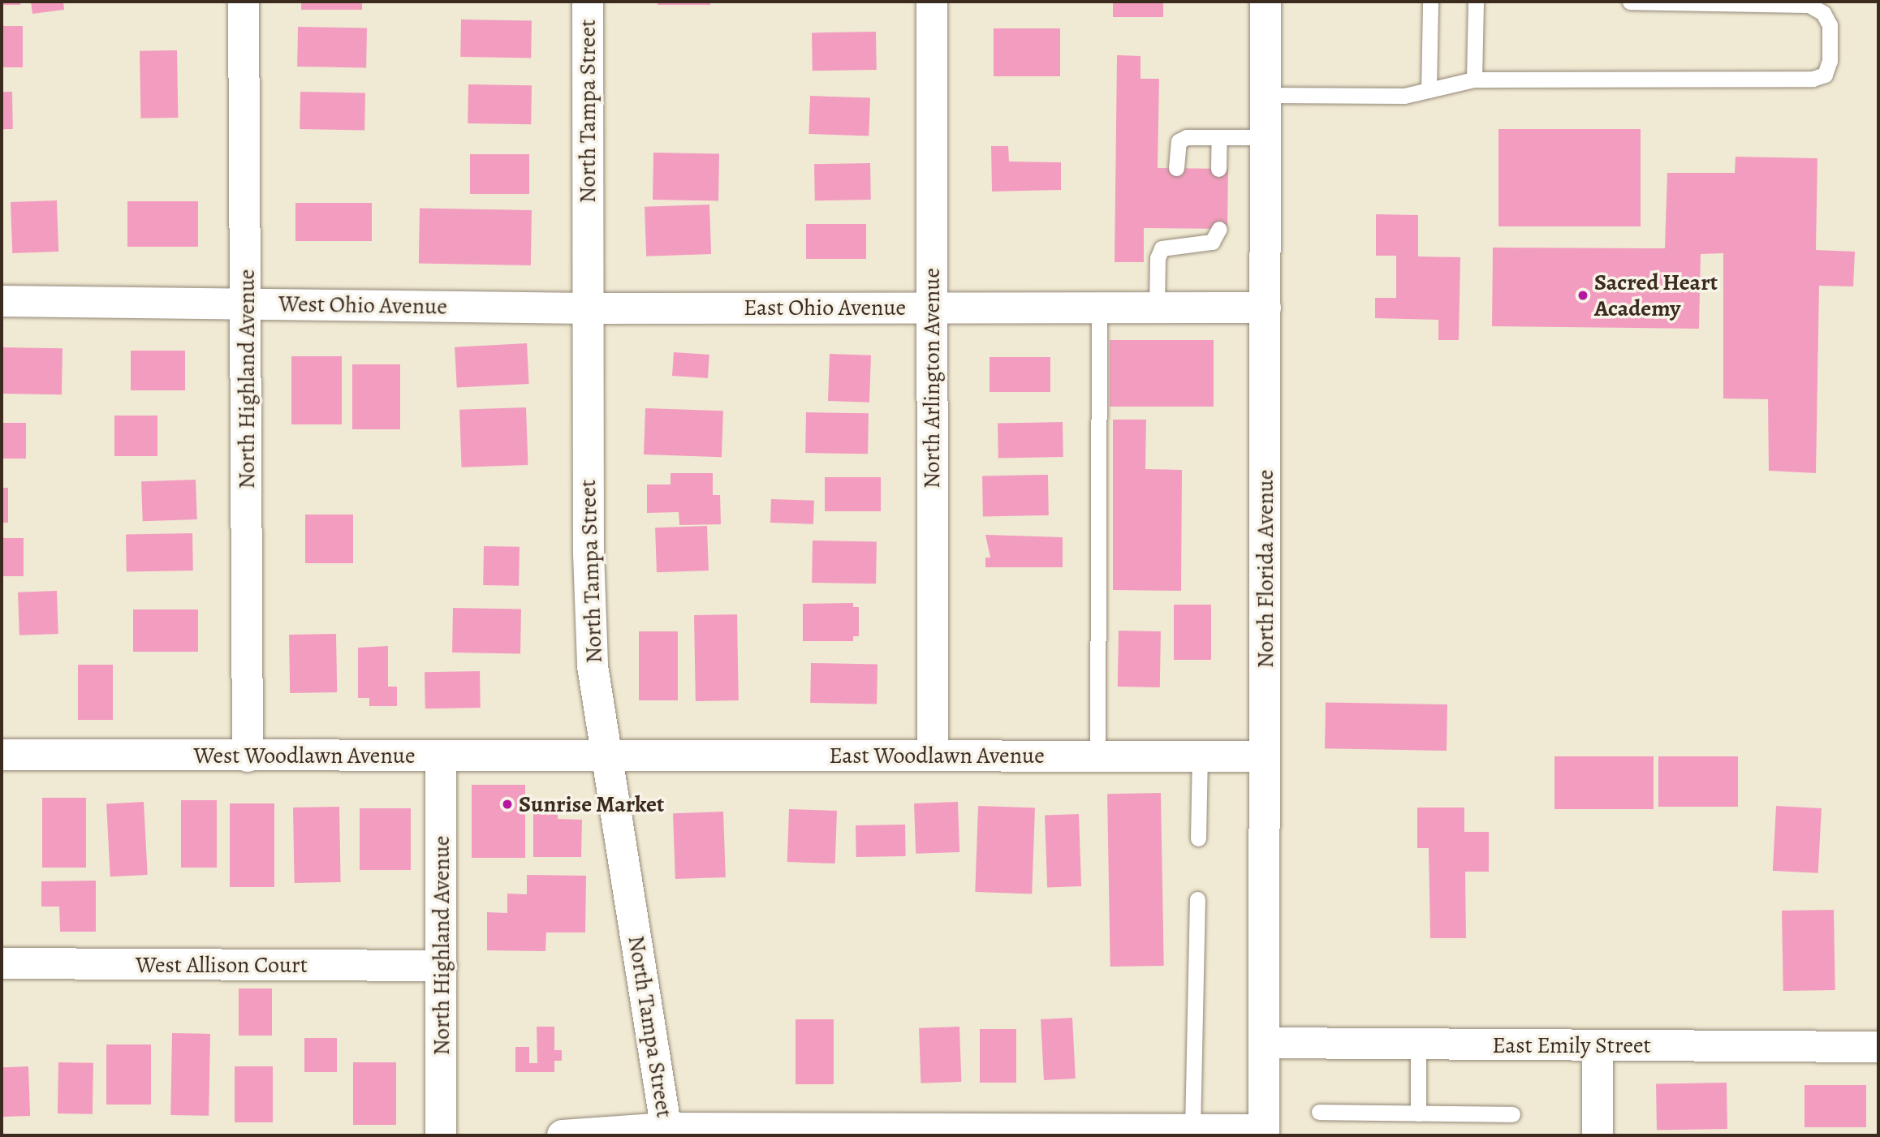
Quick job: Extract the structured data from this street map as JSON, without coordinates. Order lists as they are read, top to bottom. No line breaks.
{"streets":{"street":["North Tampa Street","West Ohio Avenue","East Ohio Avenue","North Arlington Avenue","North Highland Avenue","North Florida Avenue","West Woodlawn Avenue","East Woodlawn Avenue","West Allison Court","East Emily Street"]},"crossings":[["North Tampa Street","West Ohio Avenue"],["North Tampa Street","East Ohio Avenue"],["North Tampa Street","West Woodlawn Avenue"],["North Tampa Street","East Woodlawn Avenue"],["West Ohio Avenue","East Ohio Avenue"],["West Ohio Avenue","North Highland Avenue"],["East Ohio Avenue","North Arlington Avenue"],["East Ohio Avenue","North Florida Avenue"],["North Arlington Avenue","East Woodlawn Avenue"],["North Highland Avenue","West Woodlawn Avenue"],["North Highland Avenue","West Allison Court"],["North Florida Avenue","East Woodlawn Avenue"],["North Florida Avenue","East Emily Street"],["West Woodlawn Avenue","East Woodlawn Avenue"]],"places":["Sacred Heart Academy","Sunrise Market"]}
